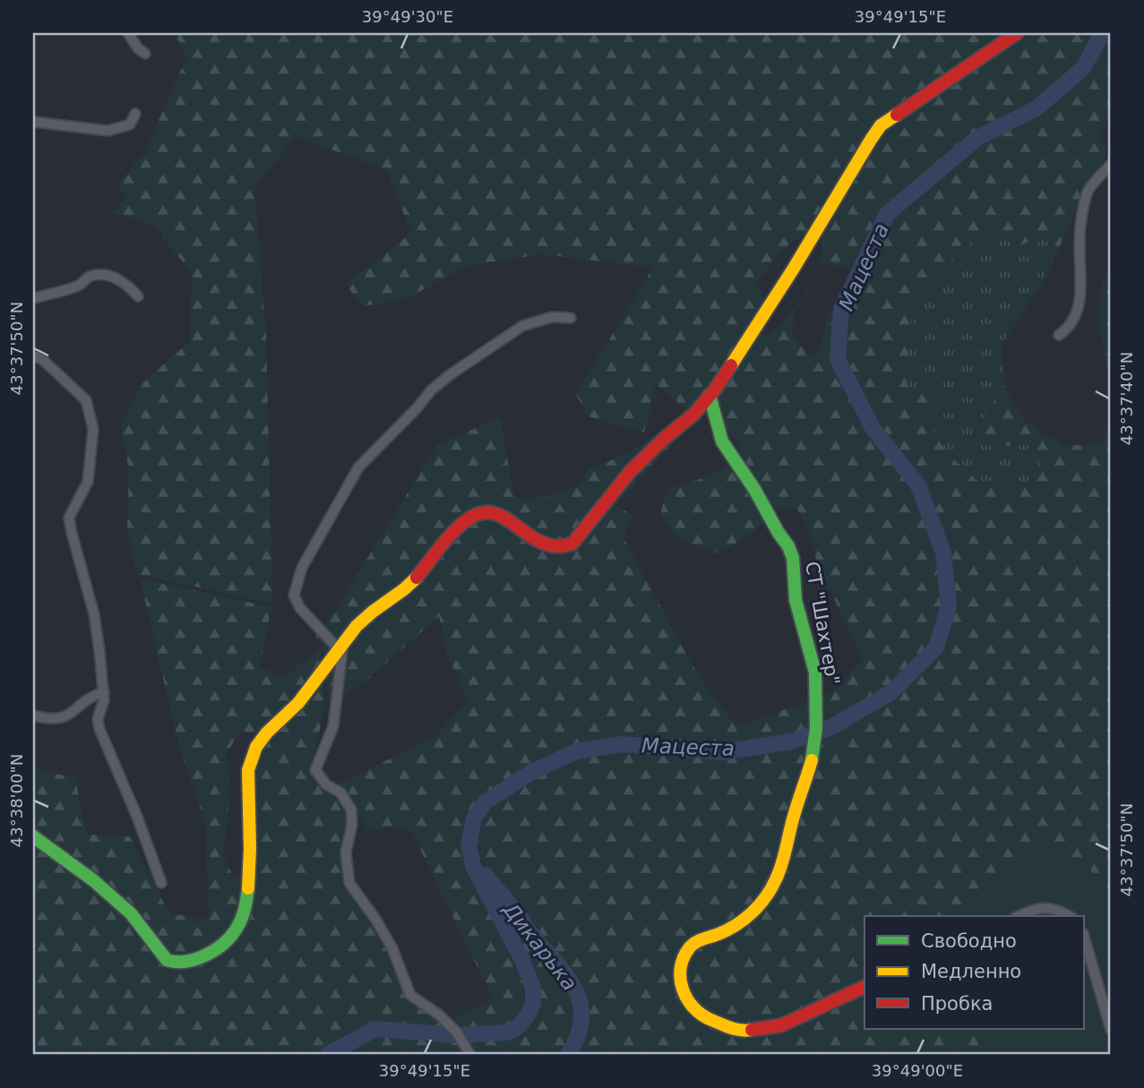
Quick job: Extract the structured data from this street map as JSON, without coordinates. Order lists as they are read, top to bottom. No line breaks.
{"streets":{"street":["СТ \"Шахтер\""]},"water":["Мацеста","Дикарька"],"legend":["Свободно","Медленно","Пробка"],"coordinates":["39°49'30\"E","39°49'15\"E","43°37'50\"N","43°37'40\"N","43°38'00\"N","39°49'00\"E"]}
